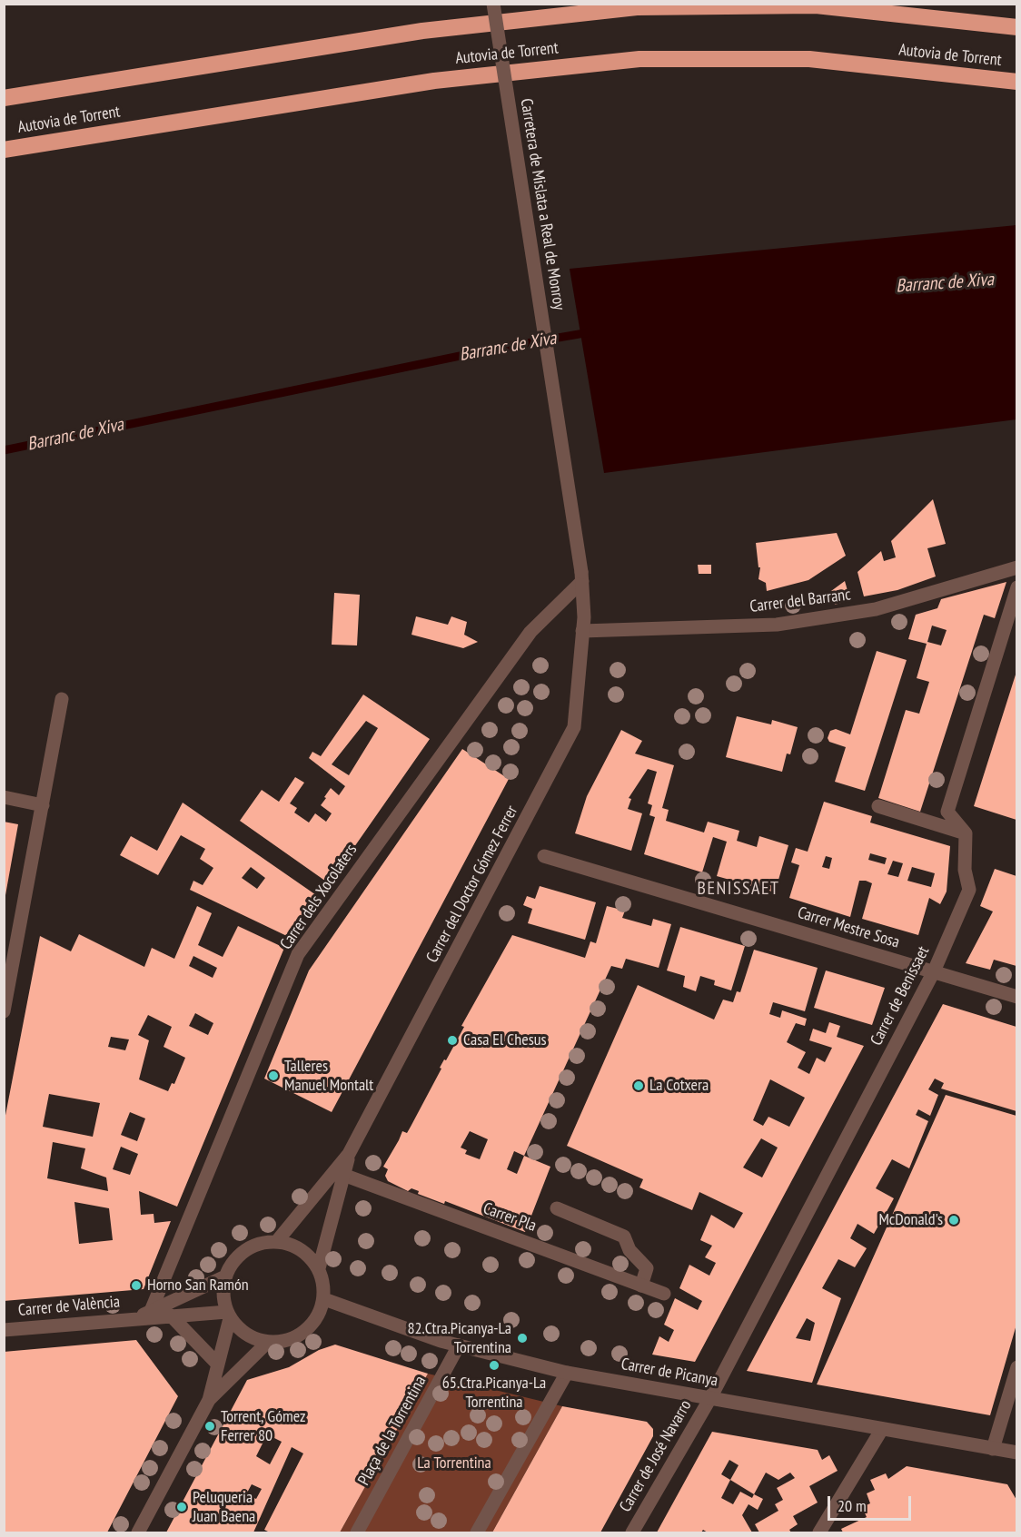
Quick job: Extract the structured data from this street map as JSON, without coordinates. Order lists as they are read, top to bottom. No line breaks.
{"streets":{"highway":["Autovia de Torrent"],"street":["Carretera de Mislata a Real de Monroy","Carrer del Barranc","Carrer del Doctor Gómez Ferrer","Carrer dels Xocolaters","Carrer Mestre Sosa","Carrer de Benissaet","Carrer Pla","Carrer de València","Carrer de Picanya","Plaça de la Torrentina","Carrer de José Navarro"]},"crossings":[["Carretera de Mislata a Real de Monroy","Carrer del Barranc"],["Carretera de Mislata a Real de Monroy","Carrer del Doctor Gómez Ferrer"],["Carretera de Mislata a Real de Monroy","Carrer dels Xocolaters"],["Carrer del Barranc","Carrer del Doctor Gómez Ferrer"],["Carrer del Doctor Gómez Ferrer","Carrer Pla"],["Carrer del Doctor Gómez Ferrer","Carrer de València"],["Carrer del Doctor Gómez Ferrer","Carrer de Picanya"],["Carrer dels Xocolaters","Carrer de València"],["Carrer Mestre Sosa","Carrer de Benissaet"],["Carrer de Benissaet","Carrer de Picanya"],["Carrer de Benissaet","Carrer de José Navarro"],["Carrer de València","Carrer de Picanya"],["Carrer de Picanya","Plaça de la Torrentina"],["Carrer de Picanya","Carrer de José Navarro"]],"districts":["BENISSAET"],"water":["Barranc de Xiva"],"parks":["La Torrentina"],"places":["Casa El Chesus","Talleres Manuel Montalt","La Cotxera","McDonald's","Horno San Ramón","82.Ctra.Picanya-La Torrentina","65.Ctra.Picanya-La Torrentina","Torrent, Gómez Ferrer 80","Peluqueria Juan Baena"],"scale_bar":"20 m"}
